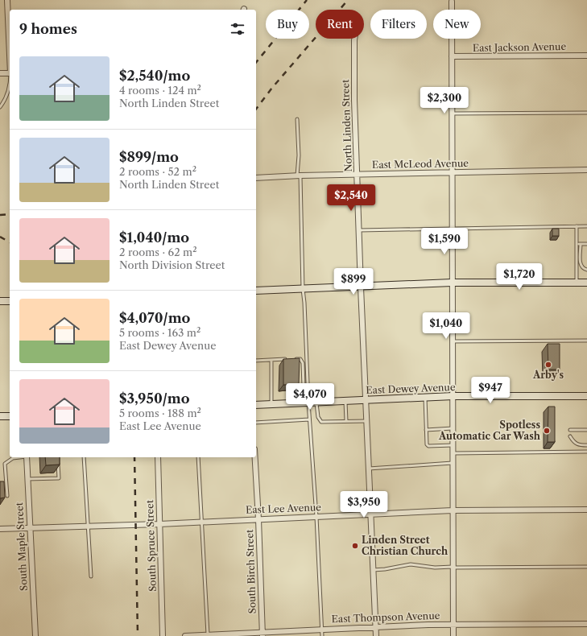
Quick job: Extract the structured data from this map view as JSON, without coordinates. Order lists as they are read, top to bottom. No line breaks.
{"streets":{"main road":["East Dewey Avenue"],"street":["East Jackson Avenue","North Linden Street","East McLeod Avenue","East Lee Avenue","South Spruce Street","South Maple Street","South Birch Street","East Thompson Avenue"]},"crossings":[["North Linden Street","East McLeod Avenue"],["North Linden Street","East Dewey Avenue"],["North Linden Street","East Lee Avenue"],["North Linden Street","East Thompson Avenue"],["East Lee Avenue","South Spruce Street"],["East Lee Avenue","South Maple Street"],["East Lee Avenue","South Birch Street"],["South Birch Street","East Thompson Avenue"]],"places":["Arby's","Spotless Automatic Car Wash","Linden Street Christian Church"],"page":{"chip":["Buy","Rent","Filters","New"],"heading":"9 homes","list":[{"name":"$2,540/mo","note":"4 rooms · 124 m² · North Linden Street"},{"name":"$899/mo","note":"2 rooms · 52 m² · North Linden Street"},{"name":"$1,040/mo","note":"2 rooms · 62 m² · North Division Street"},{"name":"$4,070/mo","note":"5 rooms · 163 m² · East Dewey Avenue"},{"name":"$3,950/mo","note":"5 rooms · 188 m² · East Lee Avenue"}],"price":["$2,300","$2,540","$1,590","$1,720","$899","$1,040","$947","$4,070","$3,950"]}}
